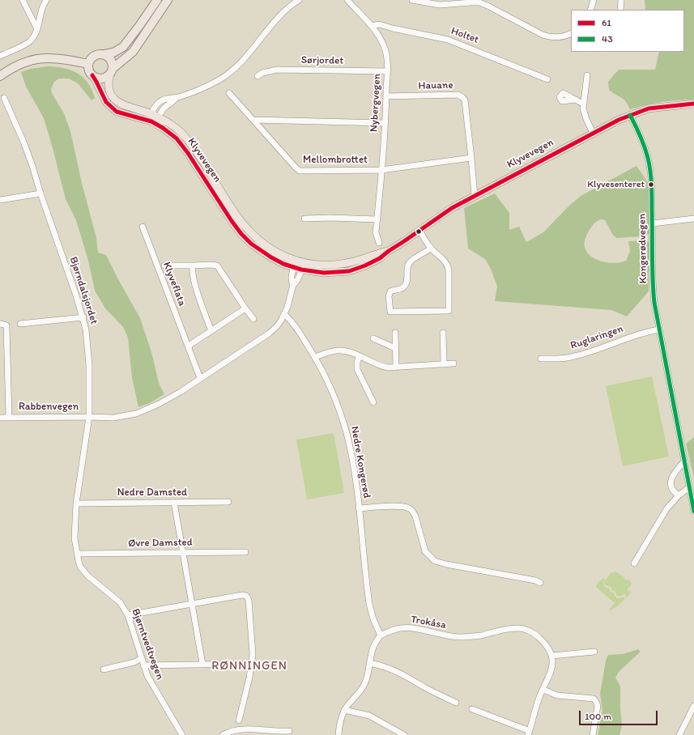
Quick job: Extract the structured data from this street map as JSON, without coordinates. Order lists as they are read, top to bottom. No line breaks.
{"streets":{"main road":["Klyvevegen"],"street":["Holtet","Sørjordet","Hauane","Nybergvegen","Mellombrottet","Kongerødvegen","Klyveflata","Bjørndalsjordet","Ruglaringen","Rabbenvegen","Nedre Kongerød","Nedre Damsted","Øvre Damsted","Trokåsa","Bjørntvedtvegen"]},"crossings":[["Holtet","Nybergvegen"],["Sørjordet","Nybergvegen"],["Hauane","Nybergvegen"],["Hauane","Klyvevegen"],["Nybergvegen","Mellombrottet"],["Klyvevegen","Kongerødvegen"],["Kongerødvegen","Ruglaringen"],["Bjørndalsjordet","Rabbenvegen"],["Bjørndalsjordet","Bjørntvedtvegen"],["Rabbenvegen","Bjørntvedtvegen"],["Nedre Damsted","Bjørntvedtvegen"],["Øvre Damsted","Bjørntvedtvegen"]],"districts":["RØNNINGEN"],"places":["Klyvesenteret"],"lines":["transit line 61","transit line 43"],"legend":["61","43"],"scale_bar":"100 m"}
